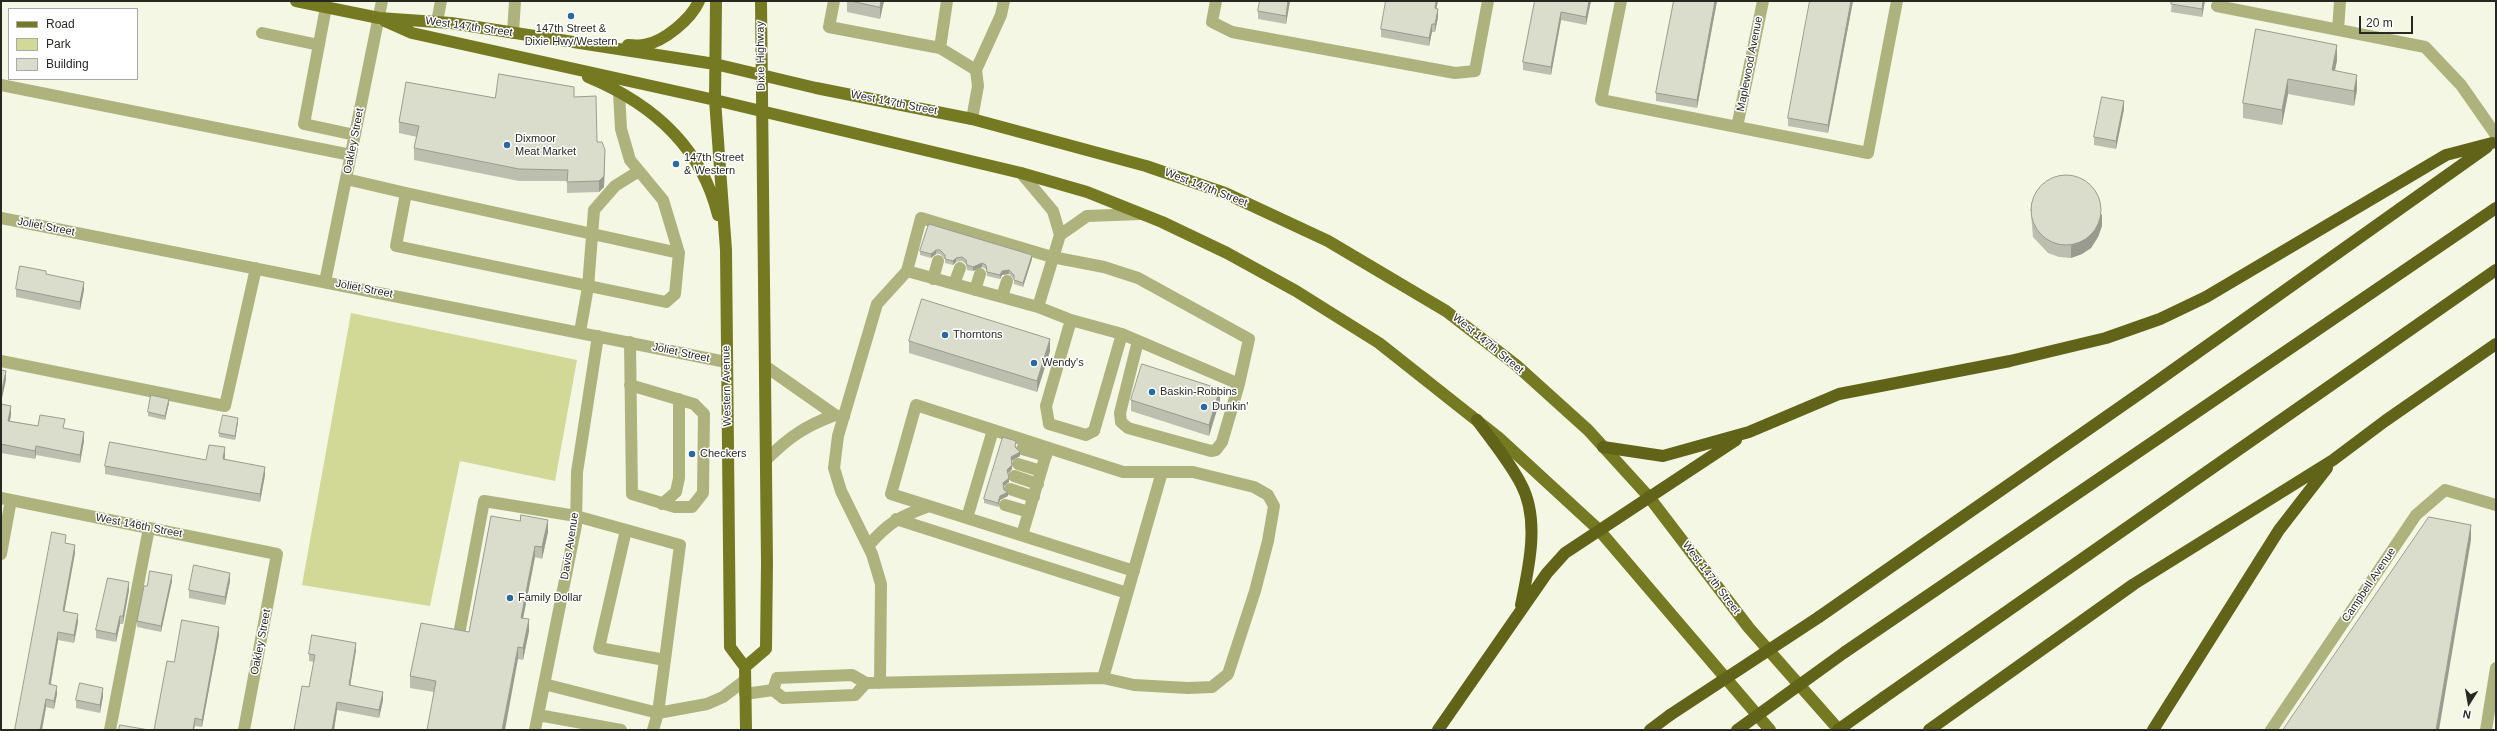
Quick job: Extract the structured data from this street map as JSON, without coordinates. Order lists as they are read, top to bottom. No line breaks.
{"streets":{"main road":["West 147th Street","Dixie Highway","Western Avenue"],"street":["Maplewood Avenue","Oakley Street","Joliet Street","West 146th Street","Davis Avenue","Campbell Avenue"]},"crossings":[["West 147th Street","Dixie Highway"],["West 147th Street","Oakley Street"],["West 147th Street","Western Avenue"],["Oakley Street","Joliet Street"],["Oakley Street","West 146th Street"],["Joliet Street","Western Avenue"],["Joliet Street","Davis Avenue"]],"places":["147th Street & Dixie Hwy/Western","Dixmoor Meat Market","147th Street & Western","Thorntons","Wendy's","Baskin-Robbins","Dunkin'","Checkers","Family Dollar"],"legend":["Road","Park","Building"],"scale_bar":"20 m","north":"bottom"}
